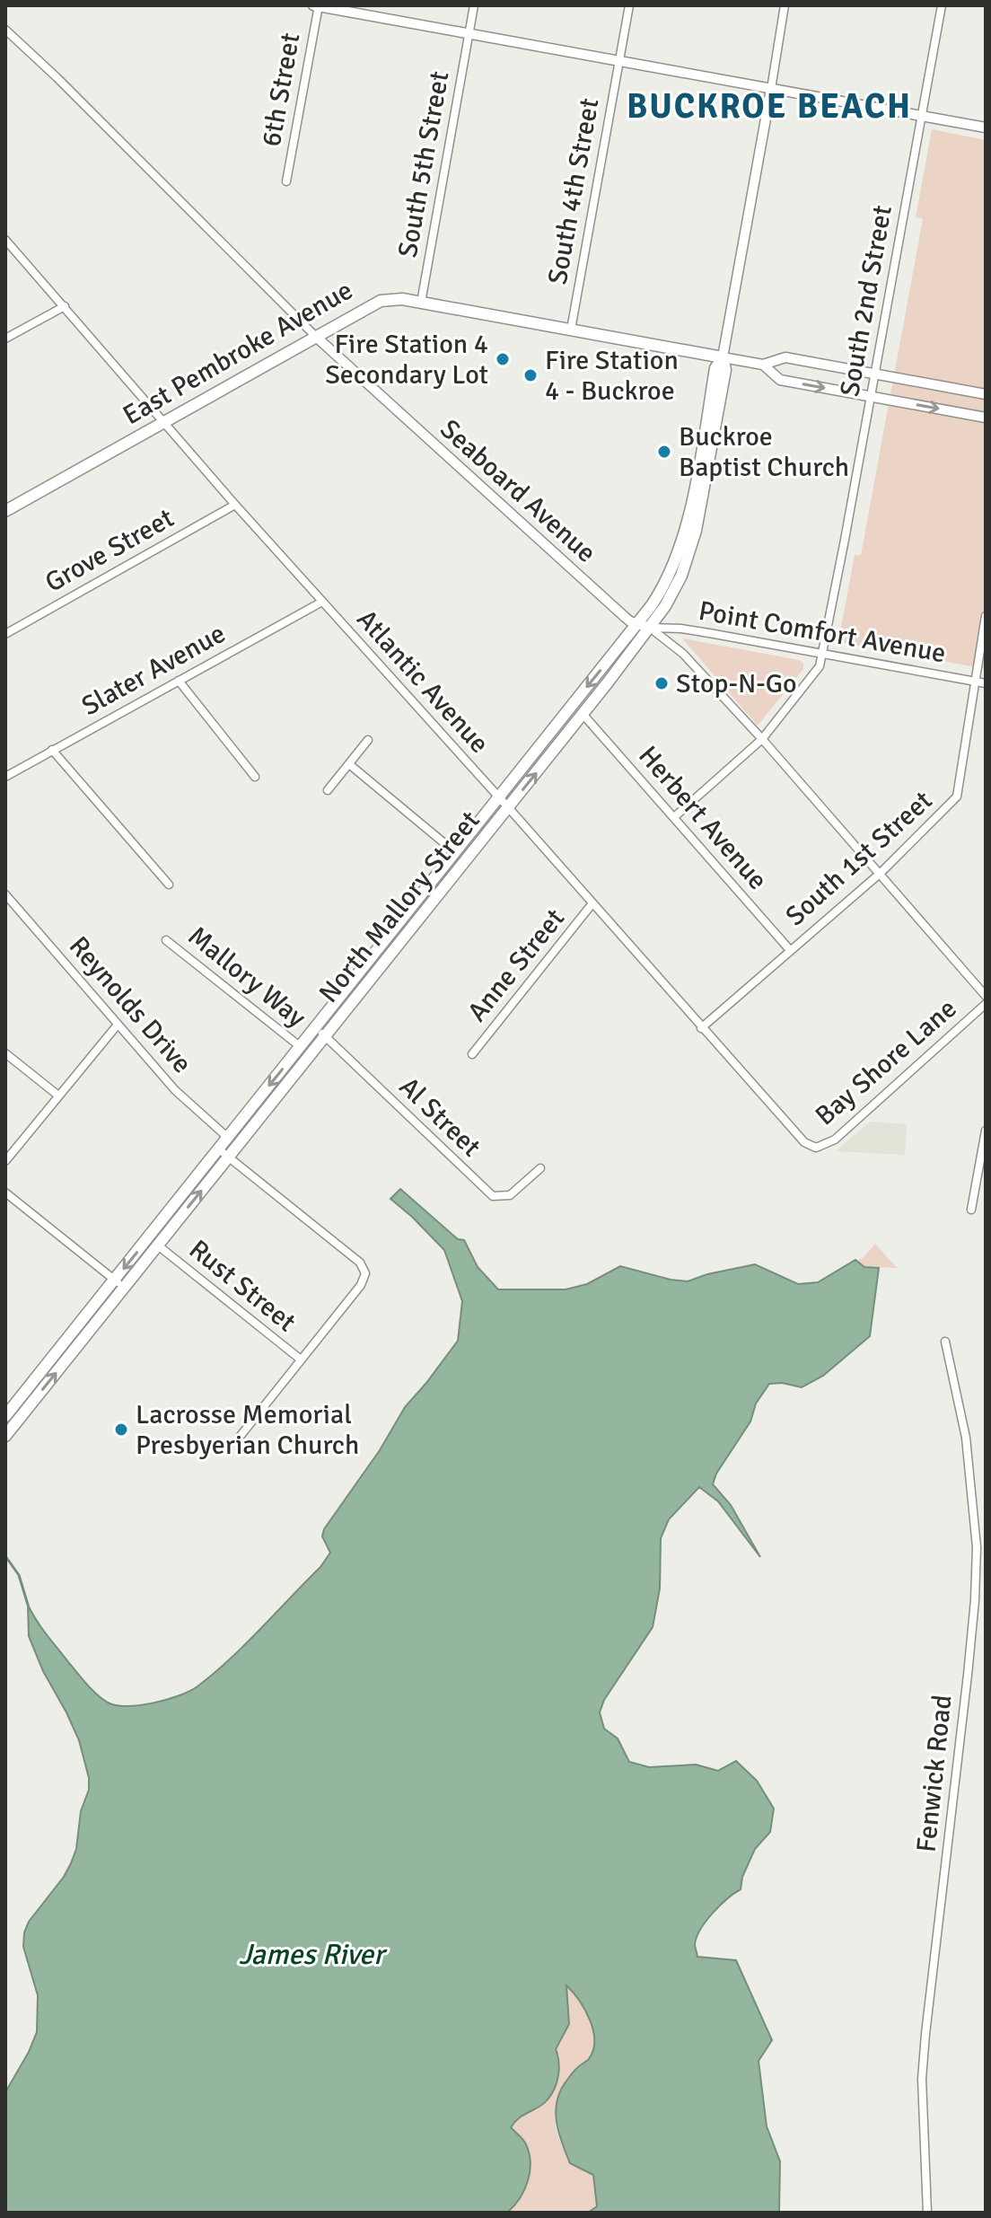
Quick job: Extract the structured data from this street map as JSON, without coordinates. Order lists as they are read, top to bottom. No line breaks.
{"streets":{"main road":["East Pembroke Avenue","North Mallory Street"],"street":["6th Street","South 5th Street","South 4th Street","South 2nd Street","Seaboard Avenue","Grove Street","Point Comfort Avenue","Slater Avenue","Atlantic Avenue","Herbert Avenue","South 1st Street","Anne Street","Mallory Way","Reynolds Drive","Bay Shore Lane","Al Street","Rust Street","Fenwick Road"]},"crossings":[["South 5th Street","East Pembroke Avenue"],["South 4th Street","East Pembroke Avenue"],["South 2nd Street","East Pembroke Avenue"],["South 2nd Street","Seaboard Avenue"],["South 2nd Street","Point Comfort Avenue"],["South 2nd Street","Herbert Avenue"],["East Pembroke Avenue","Seaboard Avenue"],["East Pembroke Avenue","Atlantic Avenue"],["East Pembroke Avenue","North Mallory Street"],["Seaboard Avenue","Point Comfort Avenue"],["Seaboard Avenue","South 1st Street"],["Seaboard Avenue","North Mallory Street"],["Grove Street","Atlantic Avenue"],["Point Comfort Avenue","South 1st Street"],["Point Comfort Avenue","North Mallory Street"],["Slater Avenue","Atlantic Avenue"],["Atlantic Avenue","South 1st Street"],["Atlantic Avenue","North Mallory Street"],["Atlantic Avenue","Anne Street"],["Atlantic Avenue","Bay Shore Lane"],["Herbert Avenue","South 1st Street"],["Herbert Avenue","North Mallory Street"],["North Mallory Street","Mallory Way"],["North Mallory Street","Reynolds Drive"],["North Mallory Street","Al Street"],["North Mallory Street","Rust Street"]],"districts":["BUCKROE BEACH"],"water":["James River"],"places":["Fire Station 4 Secondary Lot","Fire Station 4 - Buckroe","Buckroe Baptist Church","Stop-N-Go","Lacrosse Memorial Presbyerian Church"]}
